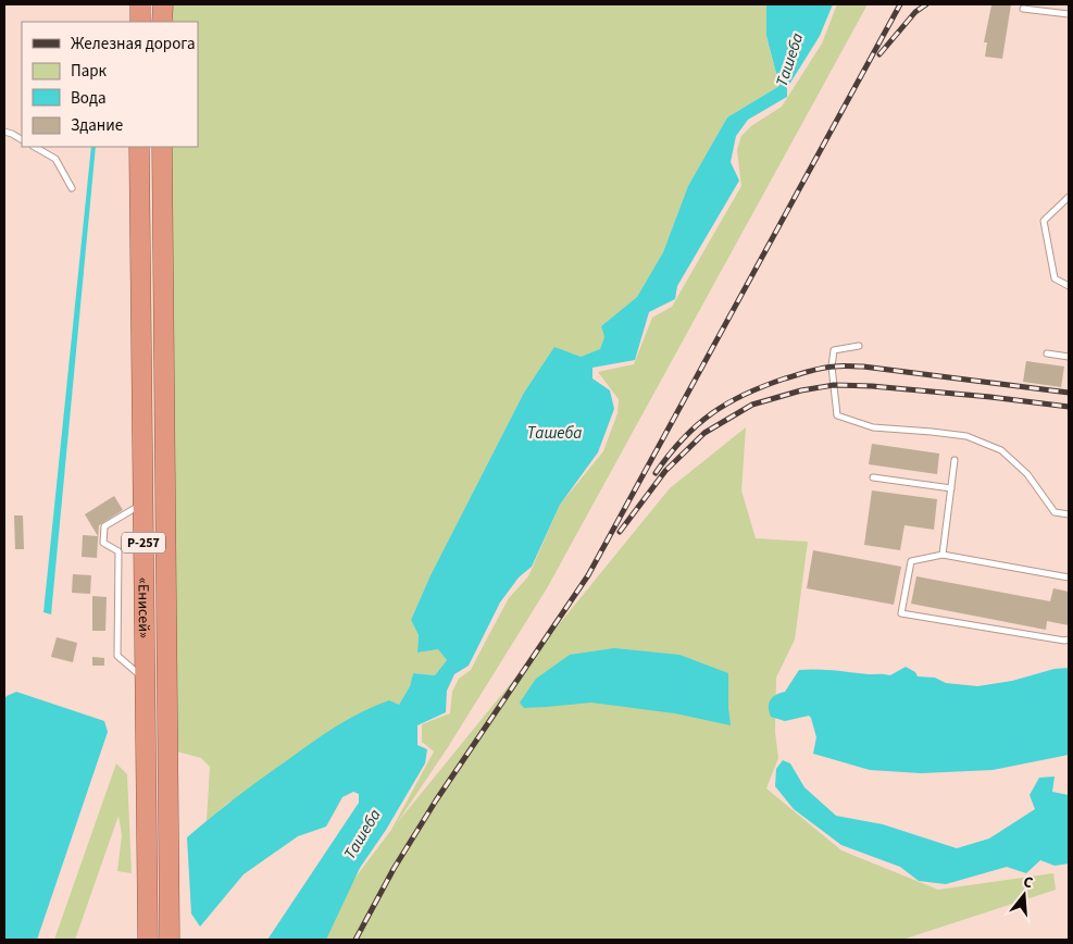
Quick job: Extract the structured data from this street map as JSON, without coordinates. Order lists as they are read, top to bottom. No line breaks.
{"streets":{"highway":["Р-257","«Енисей»"]},"water":["Ташеба"],"legend":["Железная дорога","Парк","Вода","Здание"],"north":"top"}
